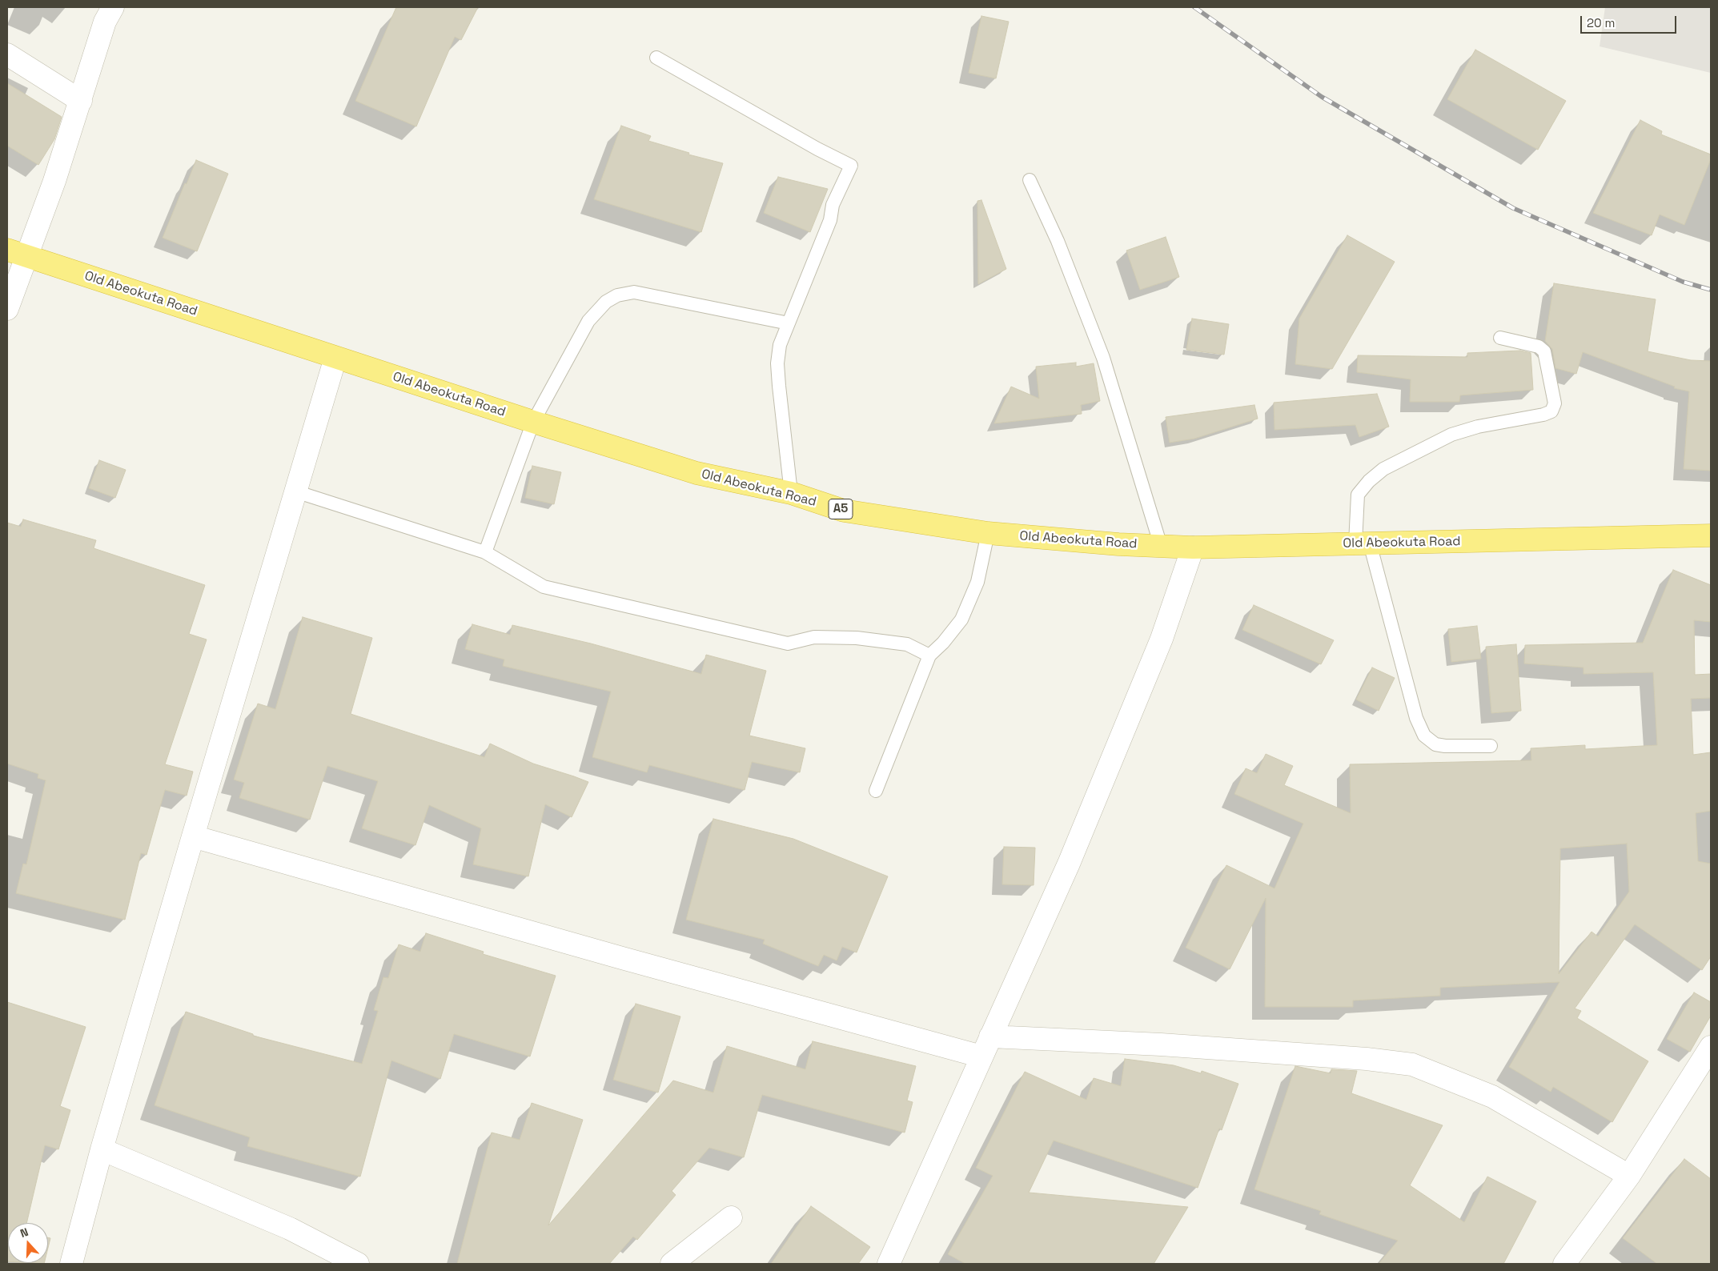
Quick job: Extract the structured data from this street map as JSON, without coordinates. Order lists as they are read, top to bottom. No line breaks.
{"streets":{"highway":["Old Abeokuta Road","A5"]},"scale_bar":"20 m","north":"top"}
